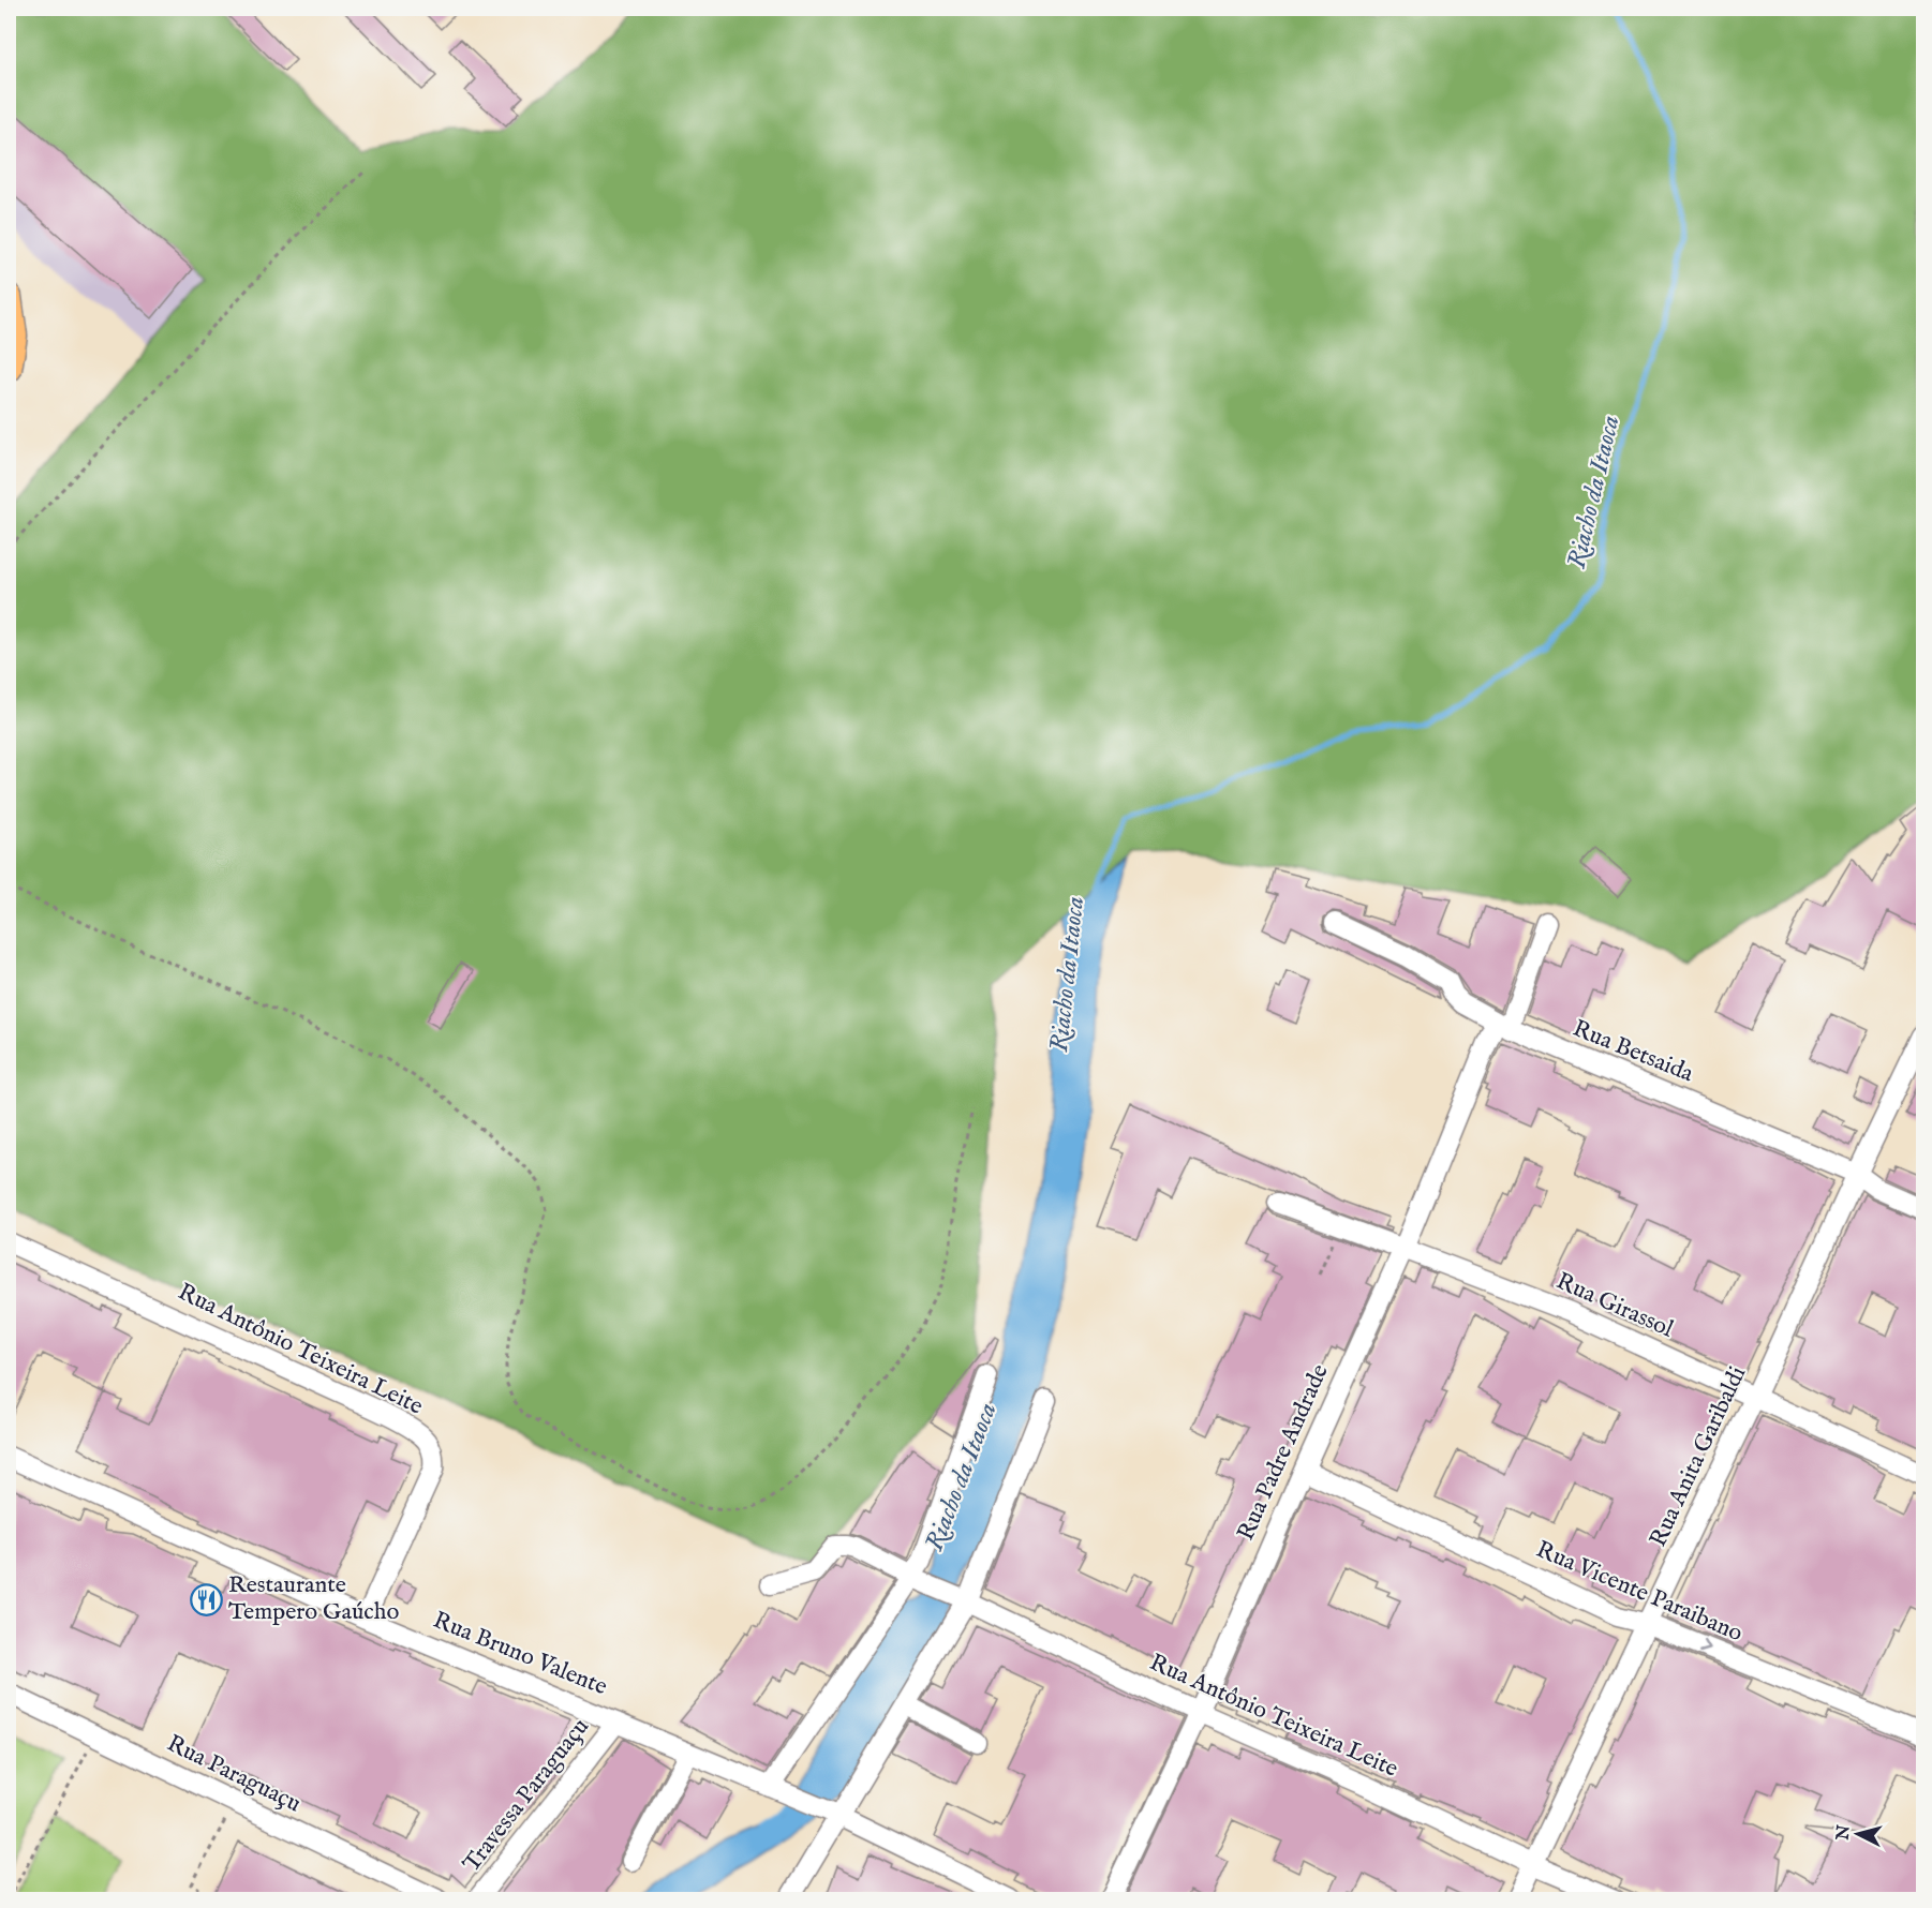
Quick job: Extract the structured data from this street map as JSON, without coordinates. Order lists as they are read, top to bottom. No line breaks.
{"streets":{"street":["Rua Betsaida","Rua Girassol","Rua Antônio Teixeira Leite","Rua Padre Andrade","Rua Anita Garibaldi","Rua Vicente Paraibano","Rua Bruno Valente","Rua Paraguaçu","Travessa Paraguaçu"]},"crossings":[["Rua Betsaida","Rua Padre Andrade"],["Rua Betsaida","Rua Anita Garibaldi"],["Rua Girassol","Rua Padre Andrade"],["Rua Girassol","Rua Anita Garibaldi"],["Rua Antônio Teixeira Leite","Rua Padre Andrade"],["Rua Antônio Teixeira Leite","Rua Anita Garibaldi"],["Rua Antônio Teixeira Leite","Rua Bruno Valente"],["Rua Padre Andrade","Rua Vicente Paraibano"],["Rua Anita Garibaldi","Rua Vicente Paraibano"],["Rua Bruno Valente","Travessa Paraguaçu"]],"one_way":["Rua Vicente Paraibano"],"water":["Riacho da Itaoca"],"places":{"restaurant":["Restaurante Tempero Gaúcho"]},"north":"left"}
